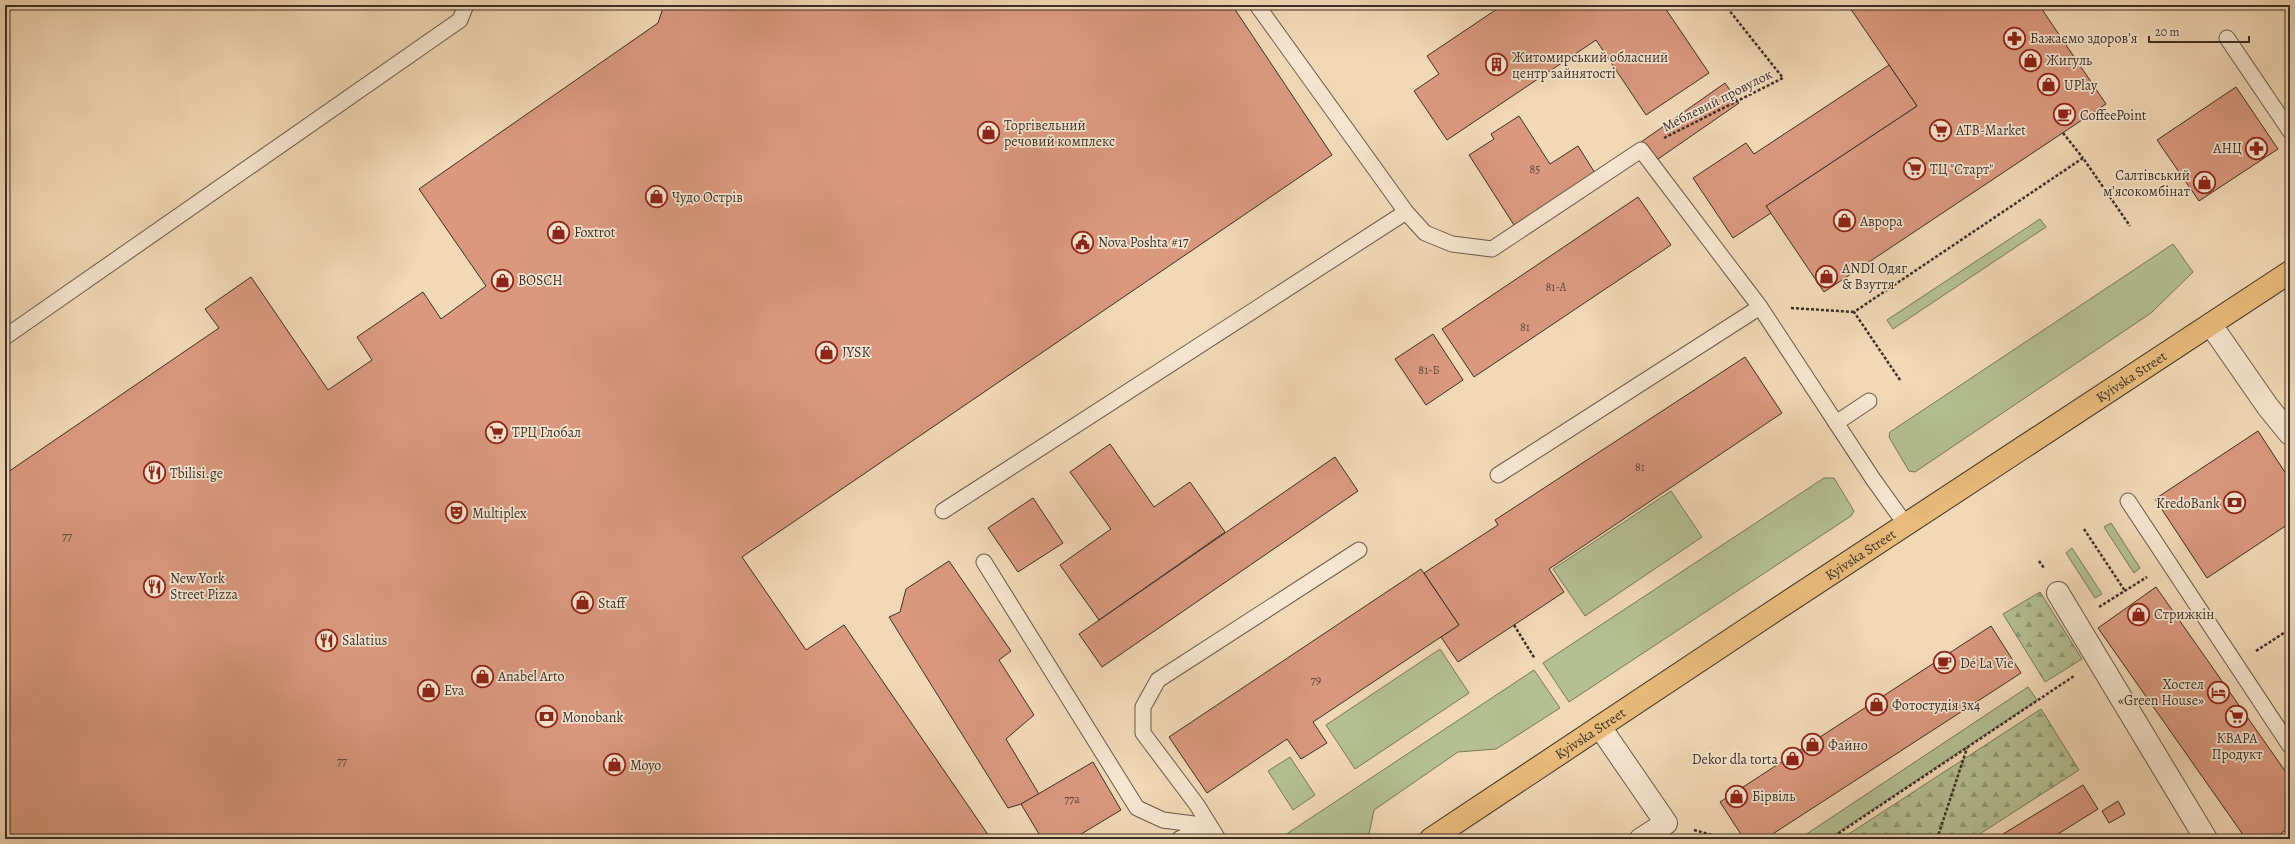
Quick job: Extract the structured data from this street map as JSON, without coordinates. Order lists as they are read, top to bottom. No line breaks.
{"streets":{"main road":["Kyivska Street"],"path":["Меблевий провулок"]},"places":{"pharmacy":["Бажаємо здоровʼя","АНЦ"],"shop":["Жигуль","UPlay","Торгівельний речовий комплекс","Салтівський мʼясокомбінат","Чудо Острів","Аврора","Foxtrot","ANDI Одяг & Взуття","BOSCH","JYSK","Staff","Стрижкін","Anabel Arto","Eva","Фотостудія 3х4","Файно","Dekor dla torta","Moyo","Бірвіль"],"building":["Житомирський обласний центр зайнятості"],"cafe":["CoffeePoint","Dé La Vie"],"supermarket":["ATB-Market","ТЦ \"Старт\"","ТРЦ Глобал","КВАРА Продукт"],"public building":["Nova Poshta #17"],"restaurant":["Tbilisi.ge","New York Street Pizza","Salatius"],"bank":["KredoBank","Monobank"],"theatre":["Multiplex"],"hotel":["Хостел «Green House»"]},"house_numbers":["85","81-А","81","81-Б","81","77","79","77","77а"],"scale_bar":"20 m"}
